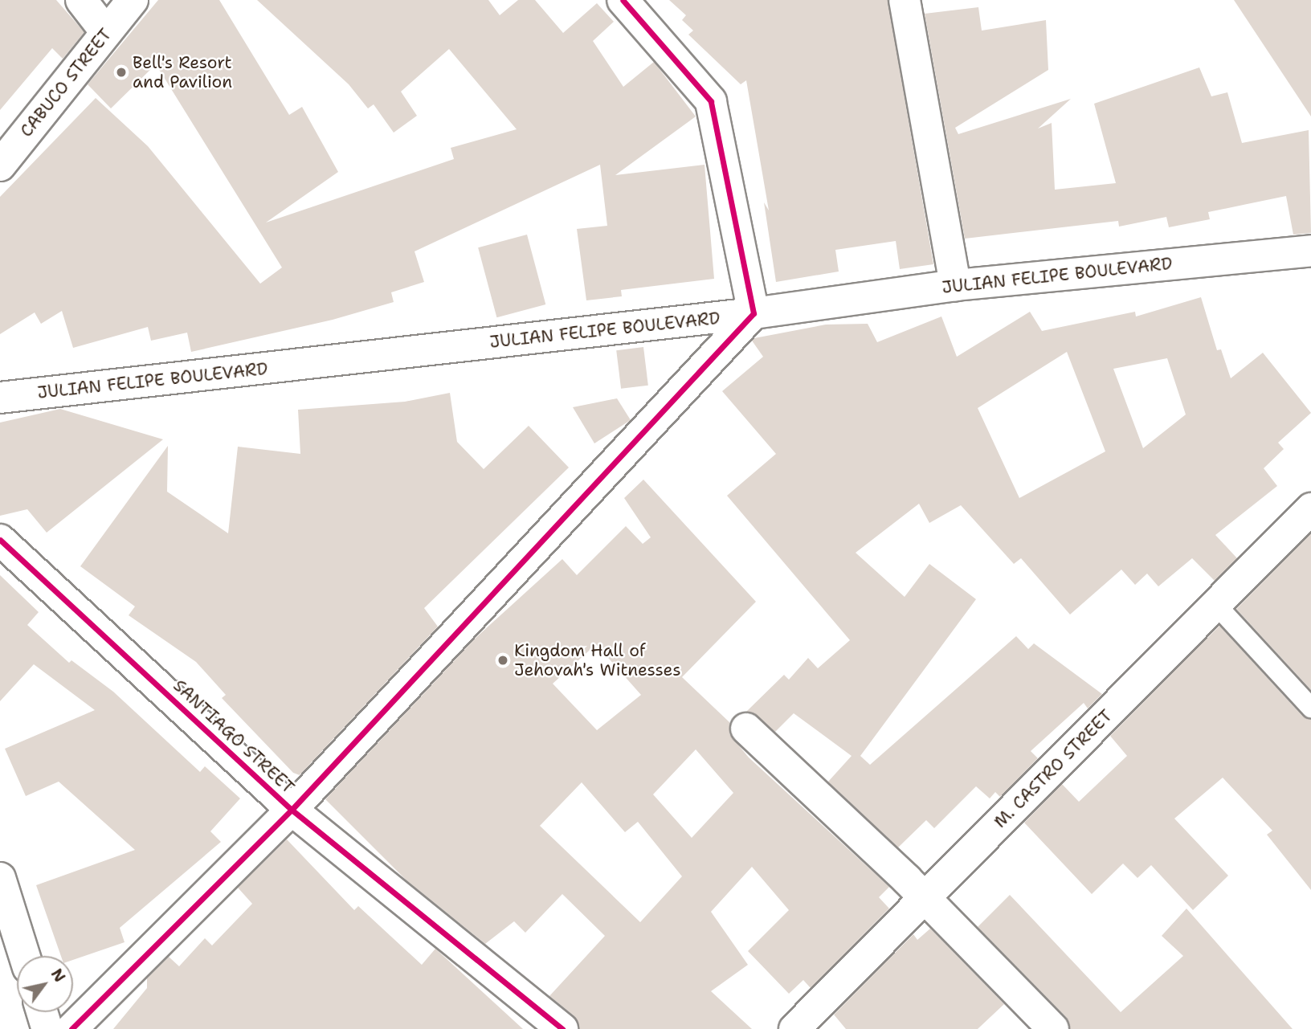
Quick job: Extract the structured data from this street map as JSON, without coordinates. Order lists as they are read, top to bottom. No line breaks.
{"streets":{"street":["CABUCO STREET","JULIAN FELIPE BOULEVARD","SANTIAGO STREET","M. CASTRO STREET"]},"places":["Bell's Resort and Pavilion","Kingdom Hall of Jehovah's Witnesses"],"north":"top right"}
